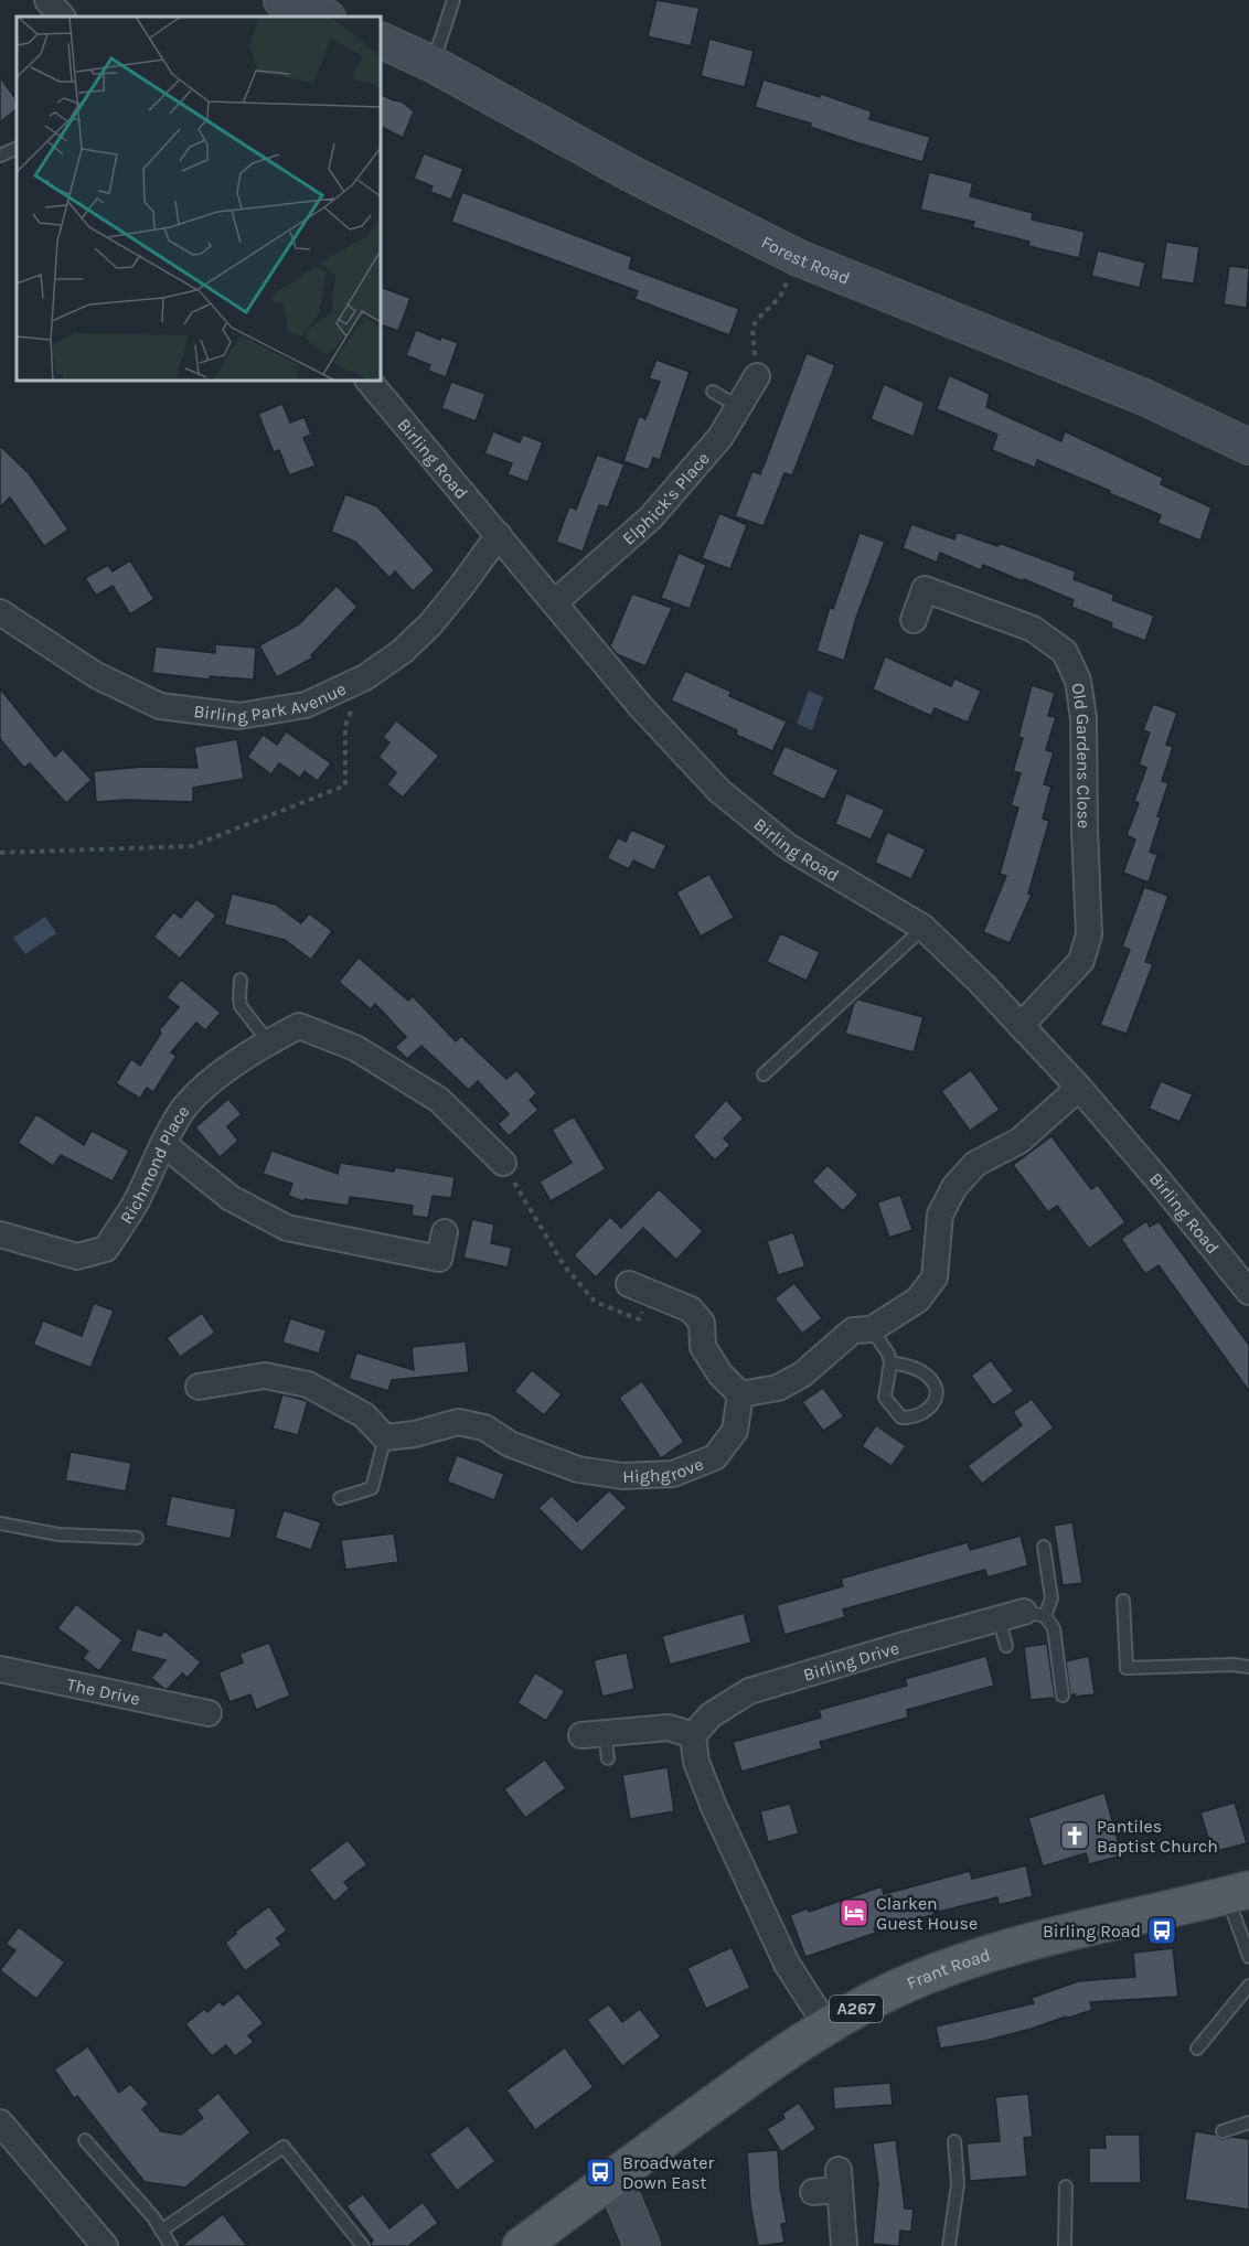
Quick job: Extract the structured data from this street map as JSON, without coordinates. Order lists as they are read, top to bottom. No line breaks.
{"streets":{"main road":["Frant Road","A267"],"street":["Forest Road","Birling Road","Elphick's Place","Birling Park Avenue","Old Gardens Close","Richmond Place","Highgrove","Birling Drive","The Drive"]},"crossings":[["Birling Road","Elphick's Place"],["Birling Road","Birling Park Avenue"],["Birling Road","Old Gardens Close"]],"places":{"church":["Pantiles Baptist Church"],"hotel":["Clarken Guest House"],"bus stop":["Birling Road","Broadwater Down East"]}}
